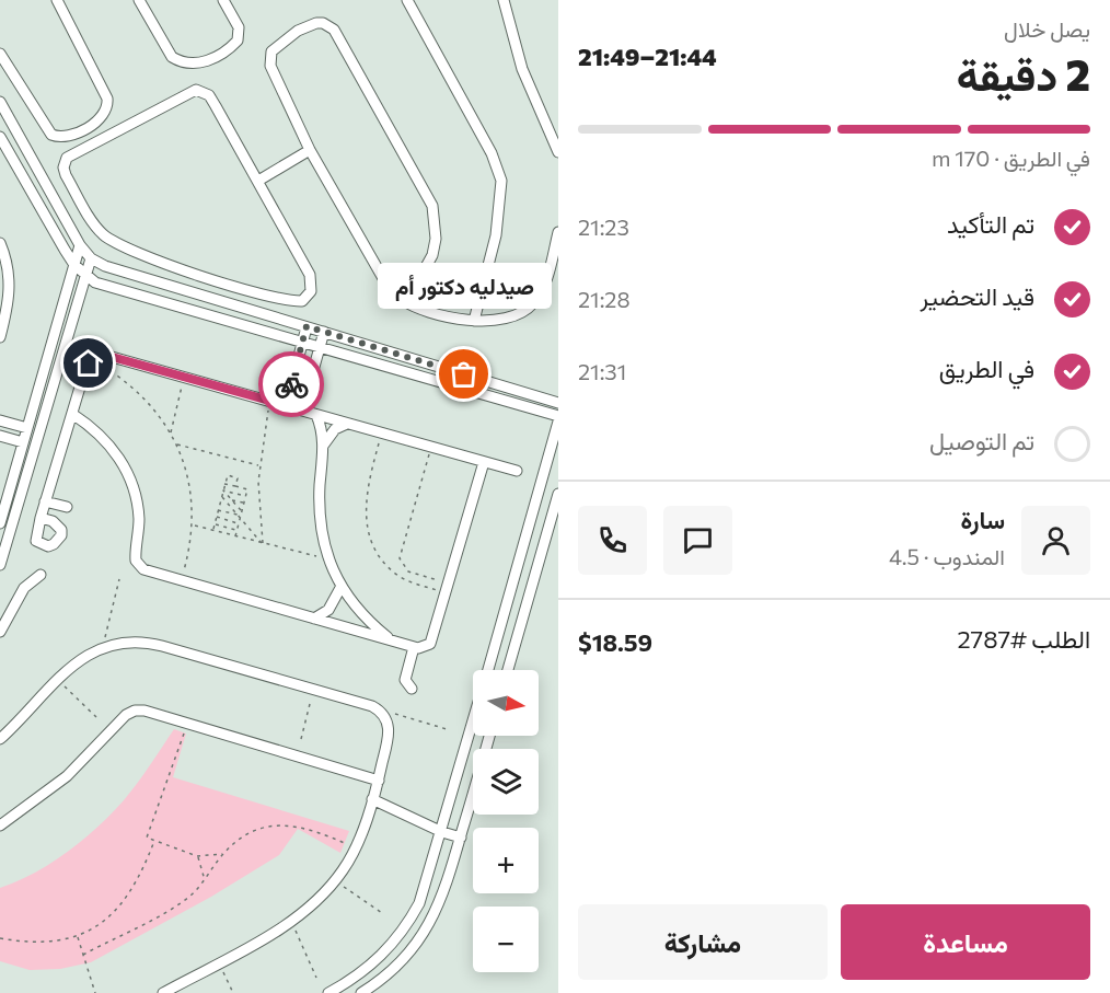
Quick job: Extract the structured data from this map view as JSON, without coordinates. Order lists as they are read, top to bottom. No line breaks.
{"places":["صيدليه دكتور أم"],"north":"right","page":{"heading":["2 دقيقة","يصل خلال","21:44–21:49"],"panel":["سارة","المندوب · 4.5","الطلب #2787","$18.59"],"bar":"في الطريق · 170 m","list":[["تم التأكيد","21:23"],["قيد التحضير","21:28"],["في الطريق","21:31"],"تم التوصيل"],"bubble":"صيدليه دكتور أم","map_buttons":["+","−"],"buttons":["مساعدة","مشاركة"]}}
